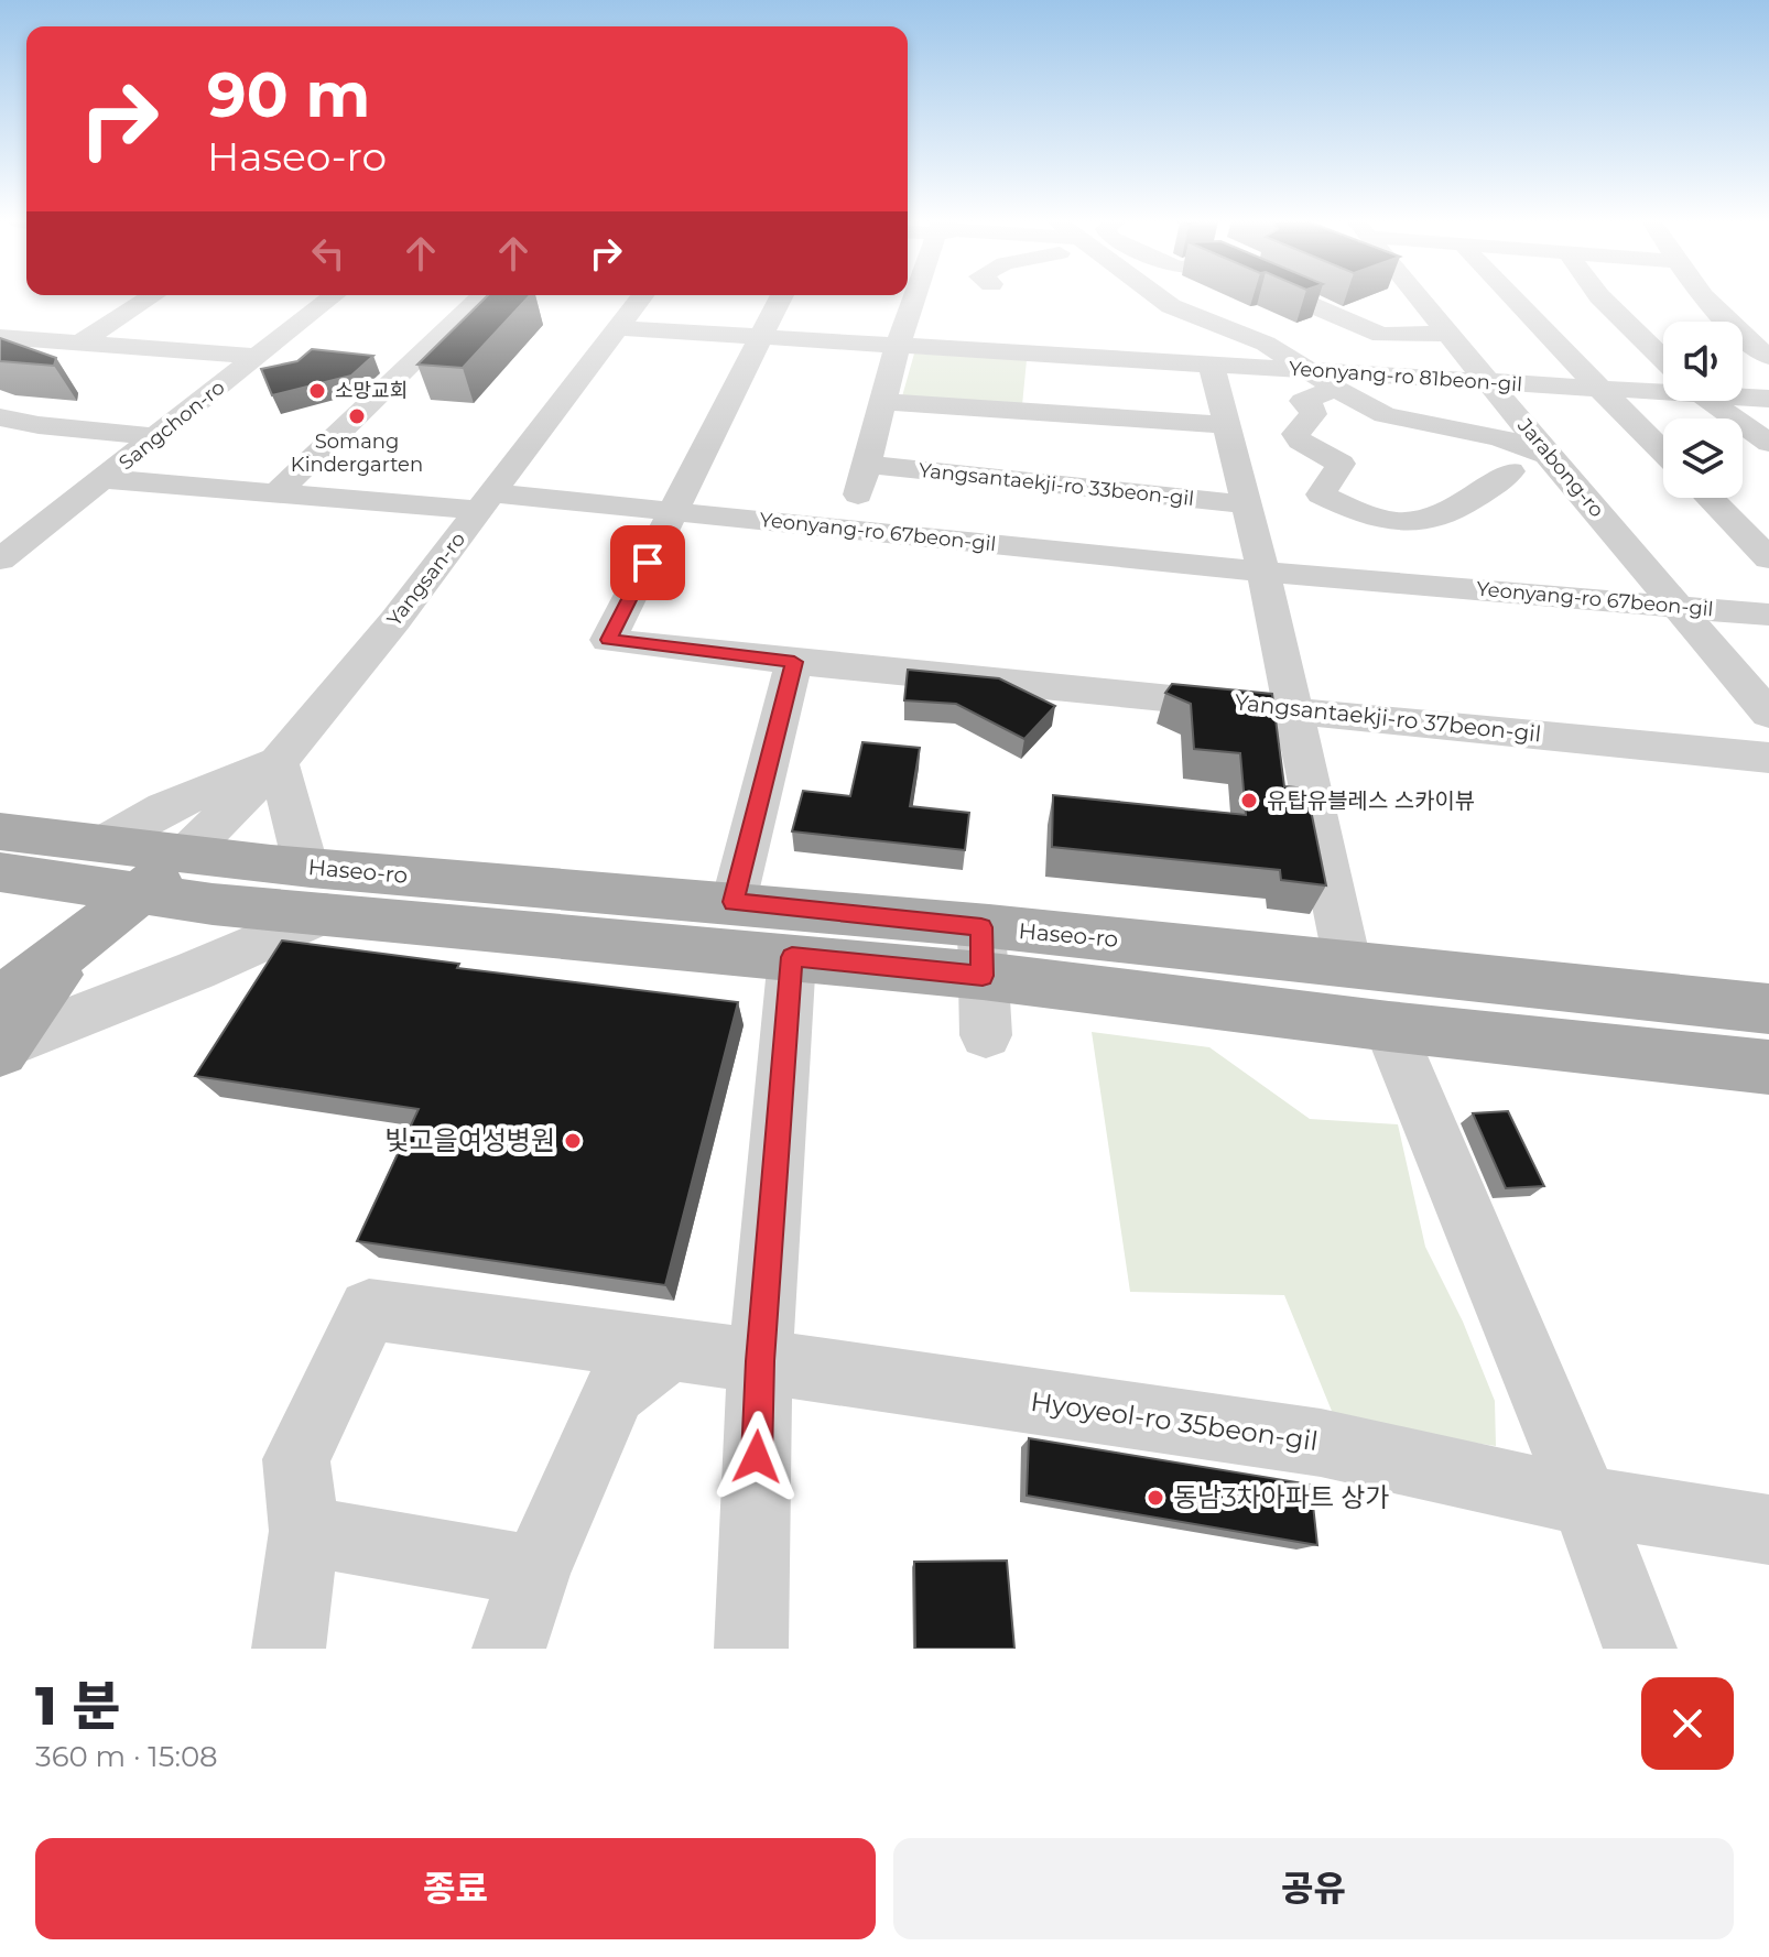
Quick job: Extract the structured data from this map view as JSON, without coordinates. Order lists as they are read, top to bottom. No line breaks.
{"streets":{"main road":["Haseo-ro"],"street":["Yeonyang-ro 81beon-gil","Sangchon-ro","Jarabong-ro","Yangsantaekji-ro 33beon-gil","Yeonyang-ro 67beon-gil","Yangsan-ro","Yangsantaekji-ro 37beon-gil","Hyoyeol-ro 35beon-gil"]},"crossings":[["Yeonyang-ro 81beon-gil","Jarabong-ro"],["Yeonyang-ro 81beon-gil","Yangsan-ro"],["Yeonyang-ro 81beon-gil","Yangsantaekji-ro 37beon-gil"],["Sangchon-ro","Yeonyang-ro 67beon-gil"],["Jarabong-ro","Yeonyang-ro 67beon-gil"],["Yeonyang-ro 67beon-gil","Yangsan-ro"],["Yeonyang-ro 67beon-gil","Yangsantaekji-ro 37beon-gil"],["Yangsan-ro","Haseo-ro"]],"places":["소망교회","Somang Kindergarten","유탑유블레스 스카이뷰","빛고을여성병원","동남3차아파트 상가"],"page":{"turn":["90 m","Haseo-ro"],"heading":["1 분","360 m · 15:08"],"buttons":["종료","공유"]}}
